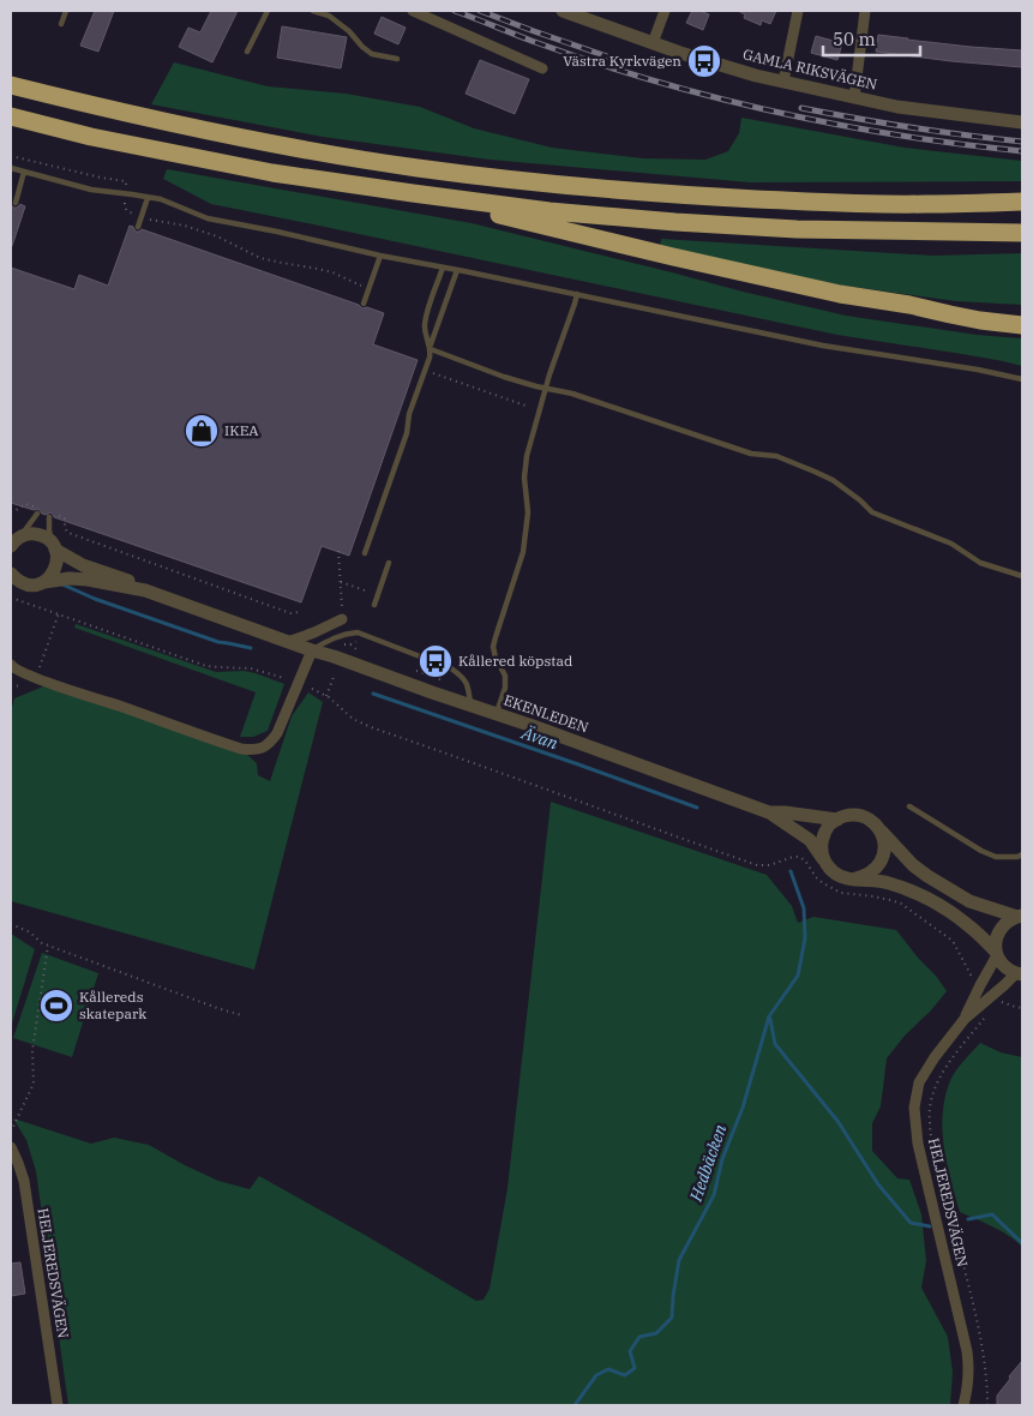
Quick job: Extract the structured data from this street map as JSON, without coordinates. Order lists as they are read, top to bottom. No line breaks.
{"streets":{"street":["GAMLA RIKSVÄGEN","EKENLEDEN","HELJEREDSVÄGEN"]},"water":["Ävan","Hedbäcken"],"places":{"bus stop":["Västra Kyrkvägen","Kållered köpstad"],"shop":["IKEA"],"sports":["Kållereds skatepark"]},"scale_bar":"50 m"}
